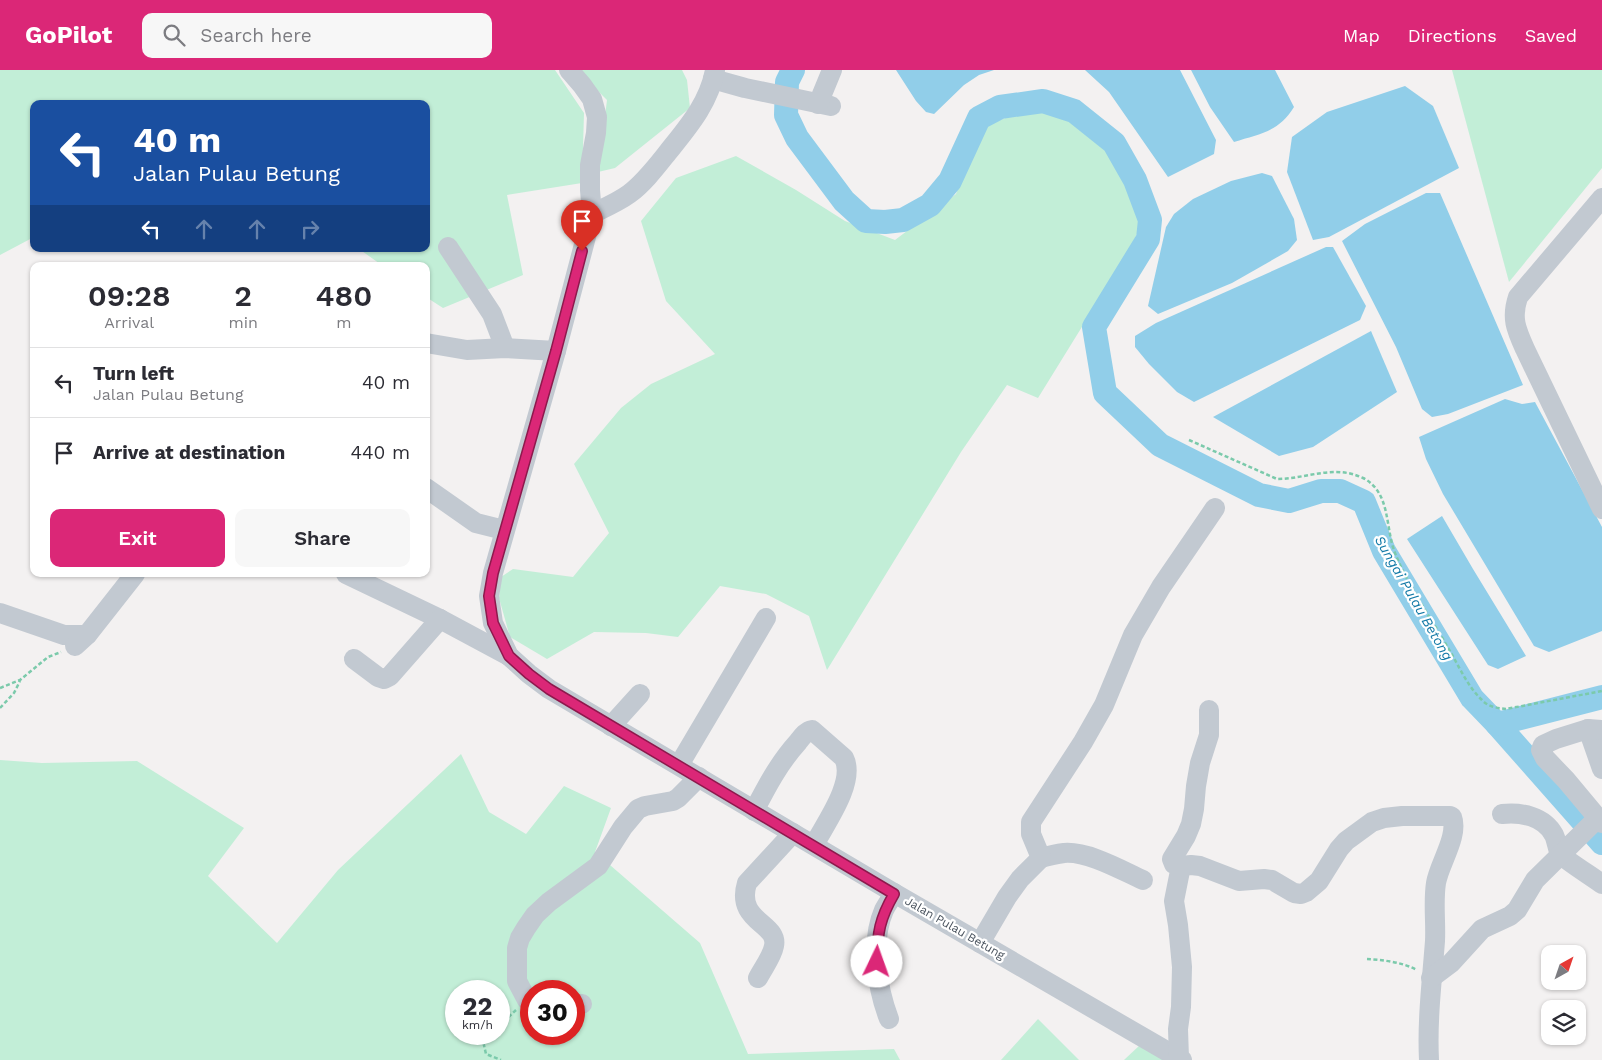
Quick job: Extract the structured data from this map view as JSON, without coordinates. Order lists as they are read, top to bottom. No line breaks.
{"streets":{"street":["Jalan Pulau Betung"]},"water":["Sungai Pulau Betong"],"north":"top right","page":{"header":"GoPilot","search":"Search here","nav":["Map","Directions","Saved"],"turn":["40 m","Jalan Pulau Betung"],"eta":["09:28","Arrival","2","min","480","m"],"list":[{"name":"Turn left","note":"Jalan Pulau Betung","value":"40 m"},{"name":"Arrive at destination","value":"440 m"}],"buttons":["Exit","Share"],"speed":"22 km/h","limit":"30"}}
